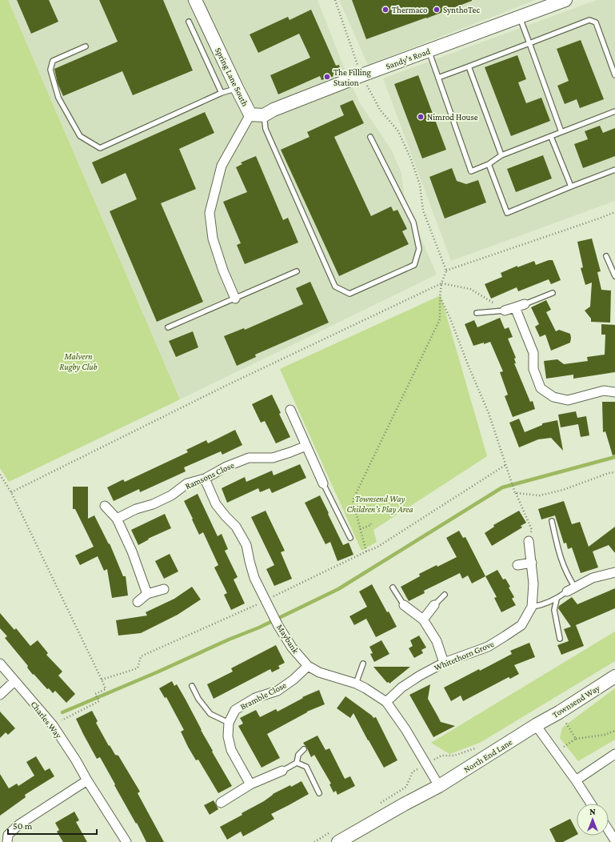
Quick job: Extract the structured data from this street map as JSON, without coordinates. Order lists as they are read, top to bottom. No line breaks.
{"streets":{"street":["Sandy's Road","Spring Lane South","Ramsons Close","Maybank","Whitethorn Grove","Bramble Close","Townsend Way","Charles Way","North End Lane"]},"crossings":[["Ramsons Close","Maybank"],["Maybank","Whitethorn Grove"],["Maybank","Bramble Close"],["Maybank","North End Lane"],["Townsend Way","North End Lane"]],"parks":["Malvern Rugby Club","Townsend Way Children's Play Area"],"places":["Thermaco","SynthoTec","The Filling Station","Nimrod House"],"scale_bar":"50 m","north":"top"}
